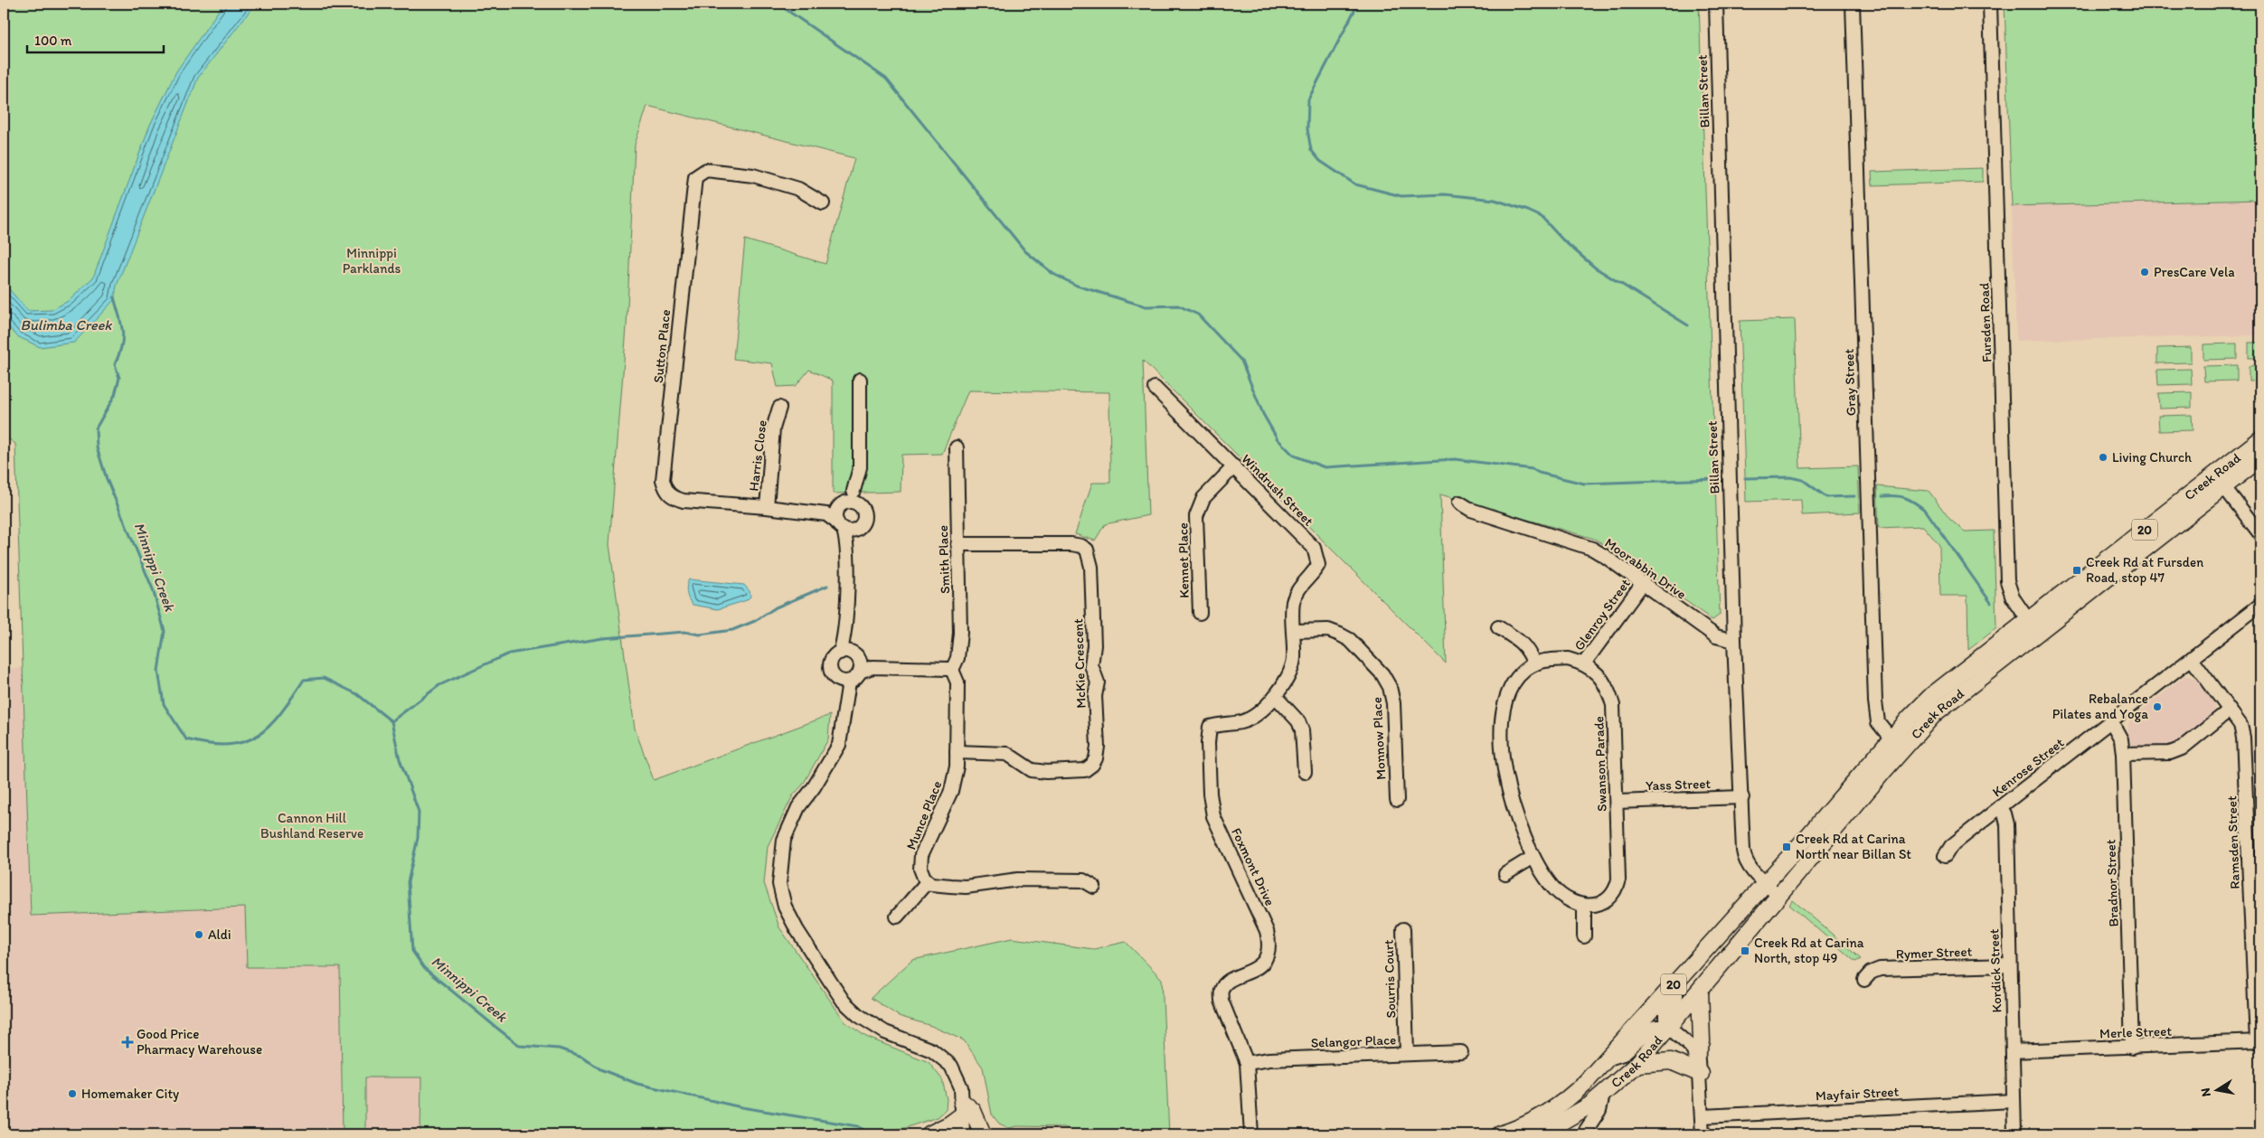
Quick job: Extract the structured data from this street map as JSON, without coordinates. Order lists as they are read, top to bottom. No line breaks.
{"streets":{"main road":["Creek Road","20"],"street":["Billan Street","Fursden Road","Sutton Place","Gray Street","Harris Close","Windrush Street","Smith Place","Kennet Place","Moorabbin Drive","Glenroy Street","McKie Crescent","Monnow Place","Swanson Parade","Kenrose Street","Yass Street","Munce Place","Ramsden Street","Foxmont Drive","Bradnor Street","Rymer Street","Kordick Street","Sourris Court","Merle Street","Selangor Place","Mayfair Street"]},"crossings":[["Billan Street","Creek Road"],["Billan Street","Moorabbin Drive"],["Billan Street","Yass Street"],["Fursden Road","Creek Road"],["Sutton Place","Harris Close"],["Gray Street","Creek Road"],["Windrush Street","Kennet Place"],["Windrush Street","Monnow Place"],["Windrush Street","Foxmont Drive"],["Smith Place","McKie Crescent"],["Smith Place","Munce Place"],["Moorabbin Drive","Glenroy Street"],["Glenroy Street","Swanson Parade"],["McKie Crescent","Munce Place"],["Monnow Place","Foxmont Drive"],["Swanson Parade","Yass Street"],["Kenrose Street","Ramsden Street"],["Kenrose Street","Bradnor Street"],["Kenrose Street","Kordick Street"],["Ramsden Street","Merle Street"],["Foxmont Drive","Selangor Place"],["Bradnor Street","Merle Street"],["Rymer Street","Kordick Street"],["Kordick Street","Merle Street"],["Kordick Street","Mayfair Street"],["Sourris Court","Selangor Place"]],"water":["Bulimba Creek","Minnippi Creek"],"parks":["Minnippi Parklands","Cannon Hill Bushland Reserve"],"places":{"other":["PresCare Vela","Living Church","Rebalance Pilates and Yoga","Aldi","Homemaker City"],"transit":["Creek Rd at Fursden Road, stop 47","Creek Rd at Carina North near Billan St","Creek Rd at Carina North, stop 49"],"health":["Good Price Pharmacy Warehouse"]},"scale_bar":"100 m","north":"left"}
